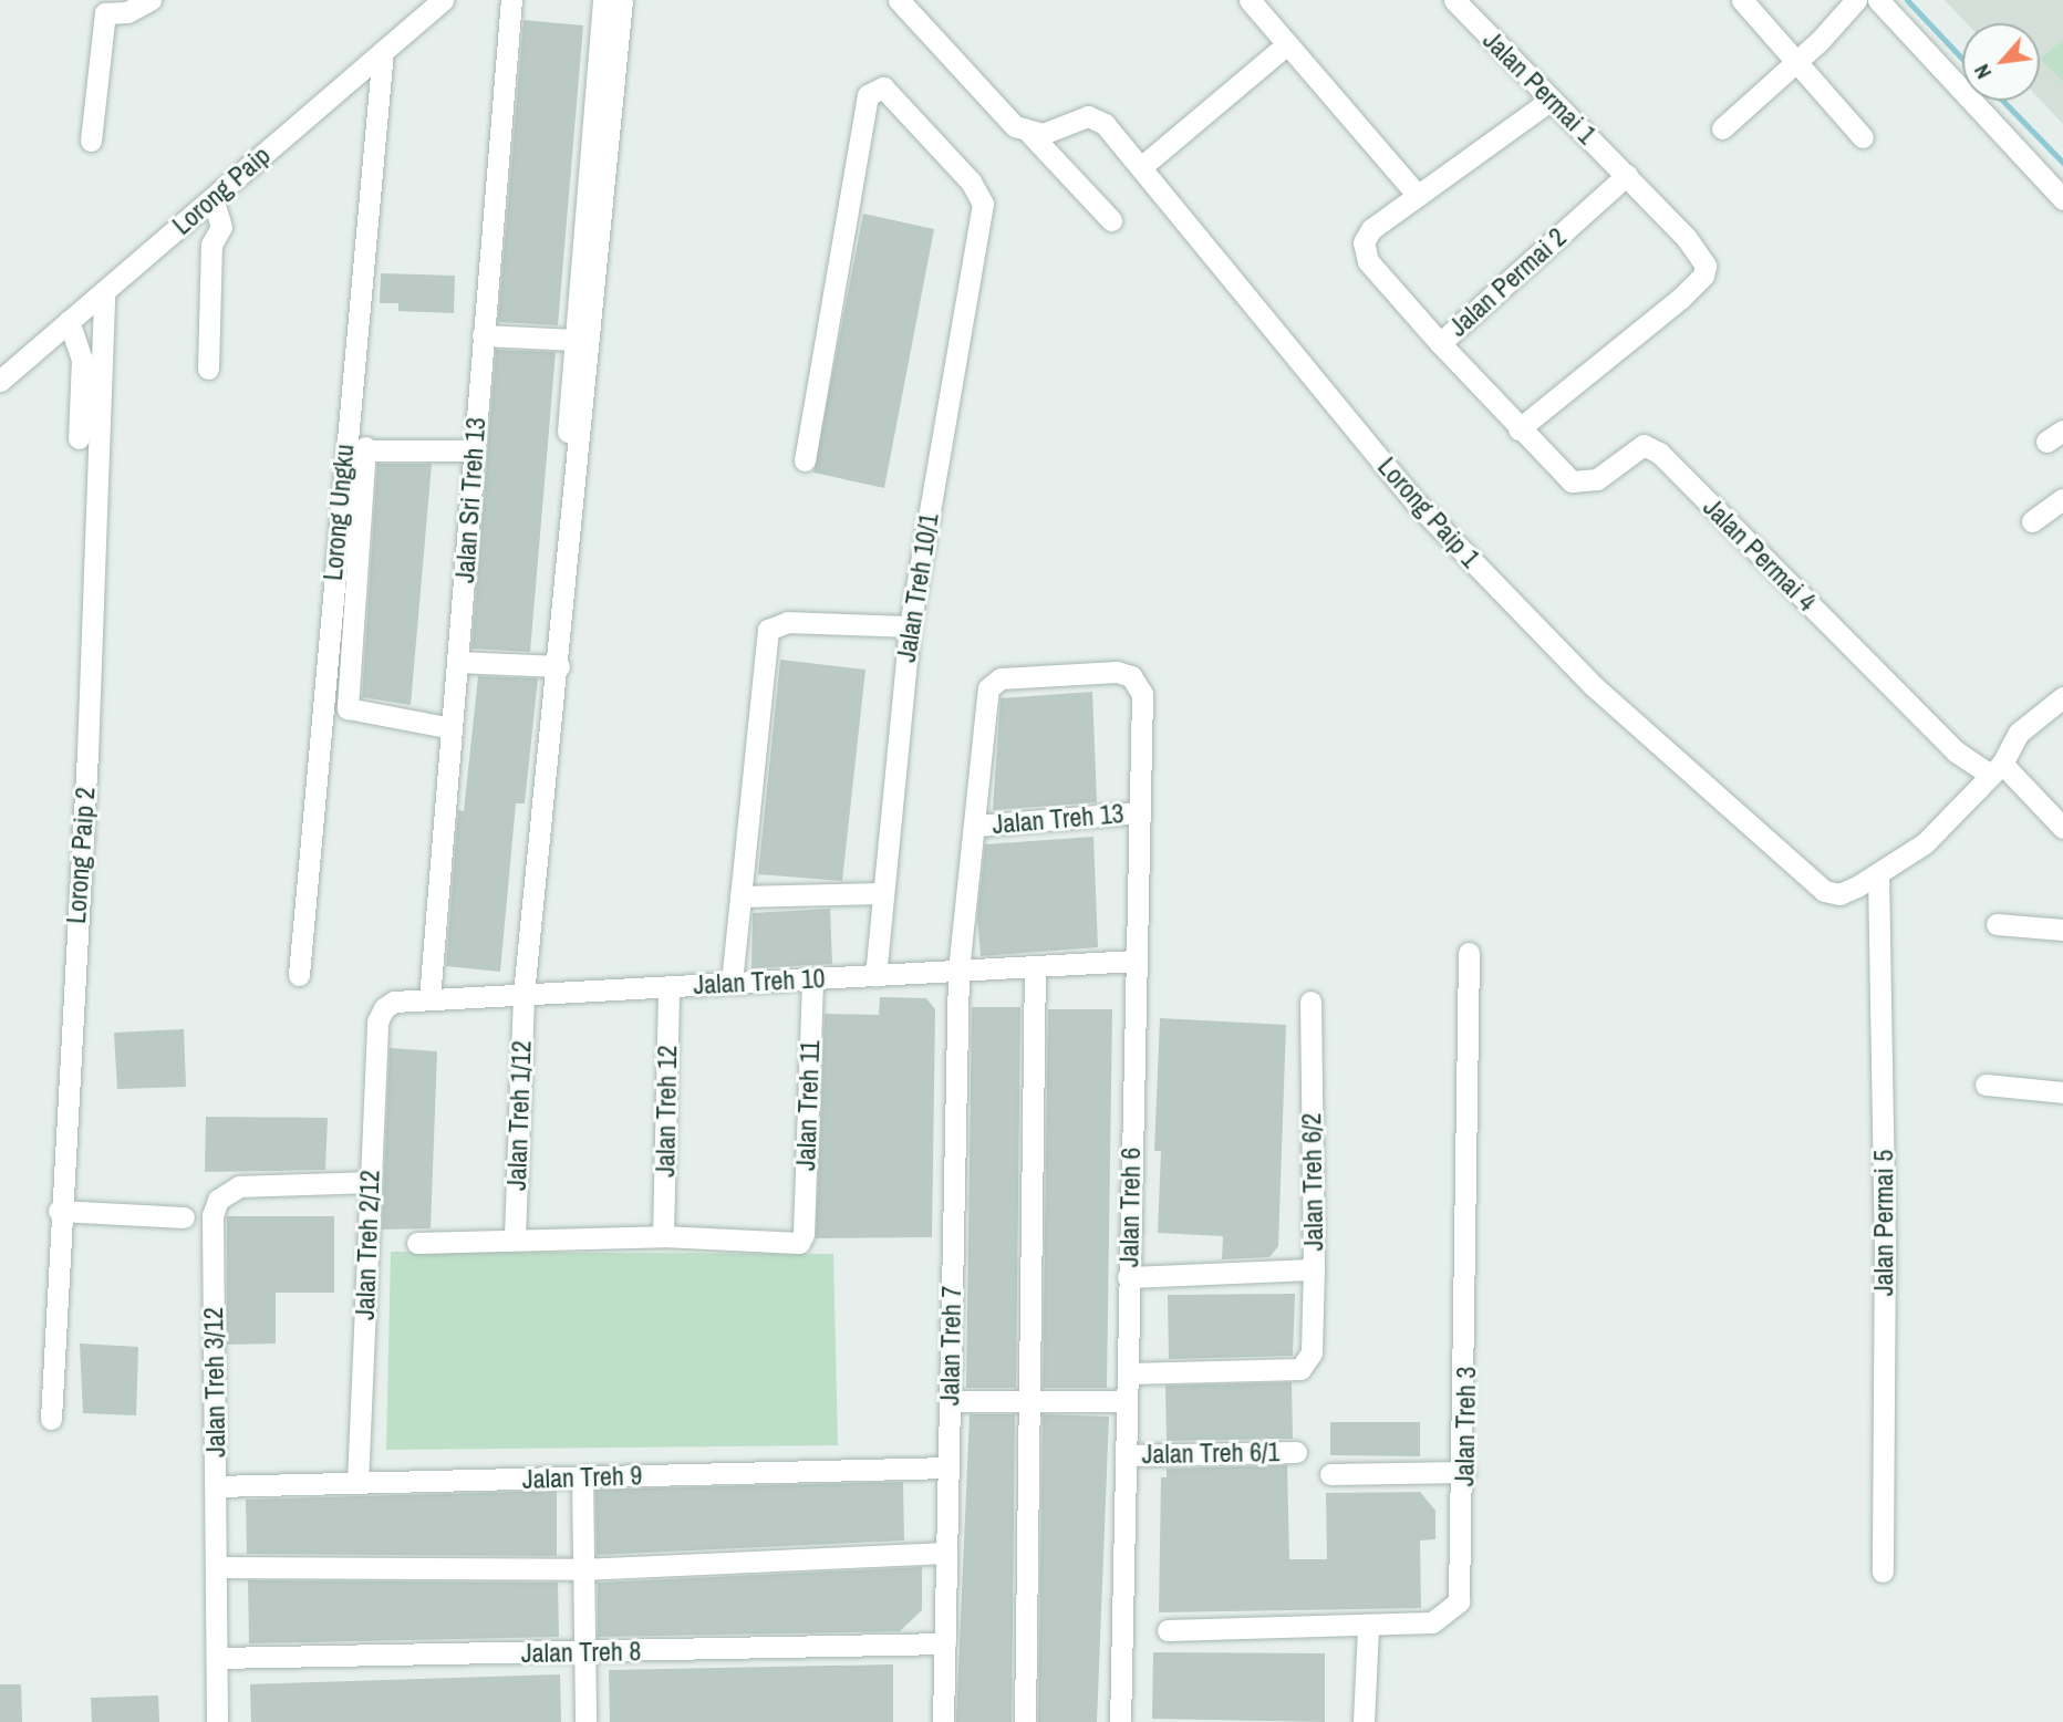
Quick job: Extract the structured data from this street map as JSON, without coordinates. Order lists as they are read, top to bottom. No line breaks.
{"streets":{"street":["Jalan Permai 1","Lorong Paip","Jalan Permai 2","Jalan Sri Treh 13","Lorong Ungku","Lorong Paip 1","Jalan Permai 4","Jalan Treh 10/1","Jalan Treh 13","Lorong Paip 2","Jalan Treh 10","Jalan Treh 11","Jalan Treh 12","Jalan Treh 1/12","Jalan Treh 6/2","Jalan Treh 6","Jalan Permai 5","Jalan Treh 2/12","Jalan Treh 7","Jalan Treh 3/12","Jalan Treh 3","Jalan Treh 6/1","Jalan Treh 9","Jalan Treh 8"]},"crossings":[["Jalan Permai 1","Jalan Permai 2"],["Jalan Permai 1","Jalan Permai 4"],["Lorong Paip","Lorong Ungku"],["Lorong Paip","Lorong Paip 2"],["Jalan Permai 2","Jalan Permai 4"],["Jalan Sri Treh 13","Jalan Treh 10"],["Lorong Paip 1","Jalan Permai 4"],["Lorong Paip 1","Jalan Permai 5"],["Jalan Treh 10/1","Jalan Treh 10"],["Jalan Treh 13","Jalan Treh 6"],["Jalan Treh 13","Jalan Treh 7"],["Jalan Treh 10","Jalan Treh 11"],["Jalan Treh 10","Jalan Treh 12"],["Jalan Treh 10","Jalan Treh 1/12"],["Jalan Treh 10","Jalan Treh 6"],["Jalan Treh 10","Jalan Treh 2/12"],["Jalan Treh 10","Jalan Treh 7"],["Jalan Treh 11","Jalan Treh 12"],["Jalan Treh 6/2","Jalan Treh 6"],["Jalan Treh 6","Jalan Treh 7"],["Jalan Treh 6","Jalan Treh 6/1"],["Jalan Treh 2/12","Jalan Treh 3/12"],["Jalan Treh 2/12","Jalan Treh 9"],["Jalan Treh 7","Jalan Treh 9"],["Jalan Treh 7","Jalan Treh 8"],["Jalan Treh 3/12","Jalan Treh 9"],["Jalan Treh 3/12","Jalan Treh 8"]],"north":"bottom left"}
